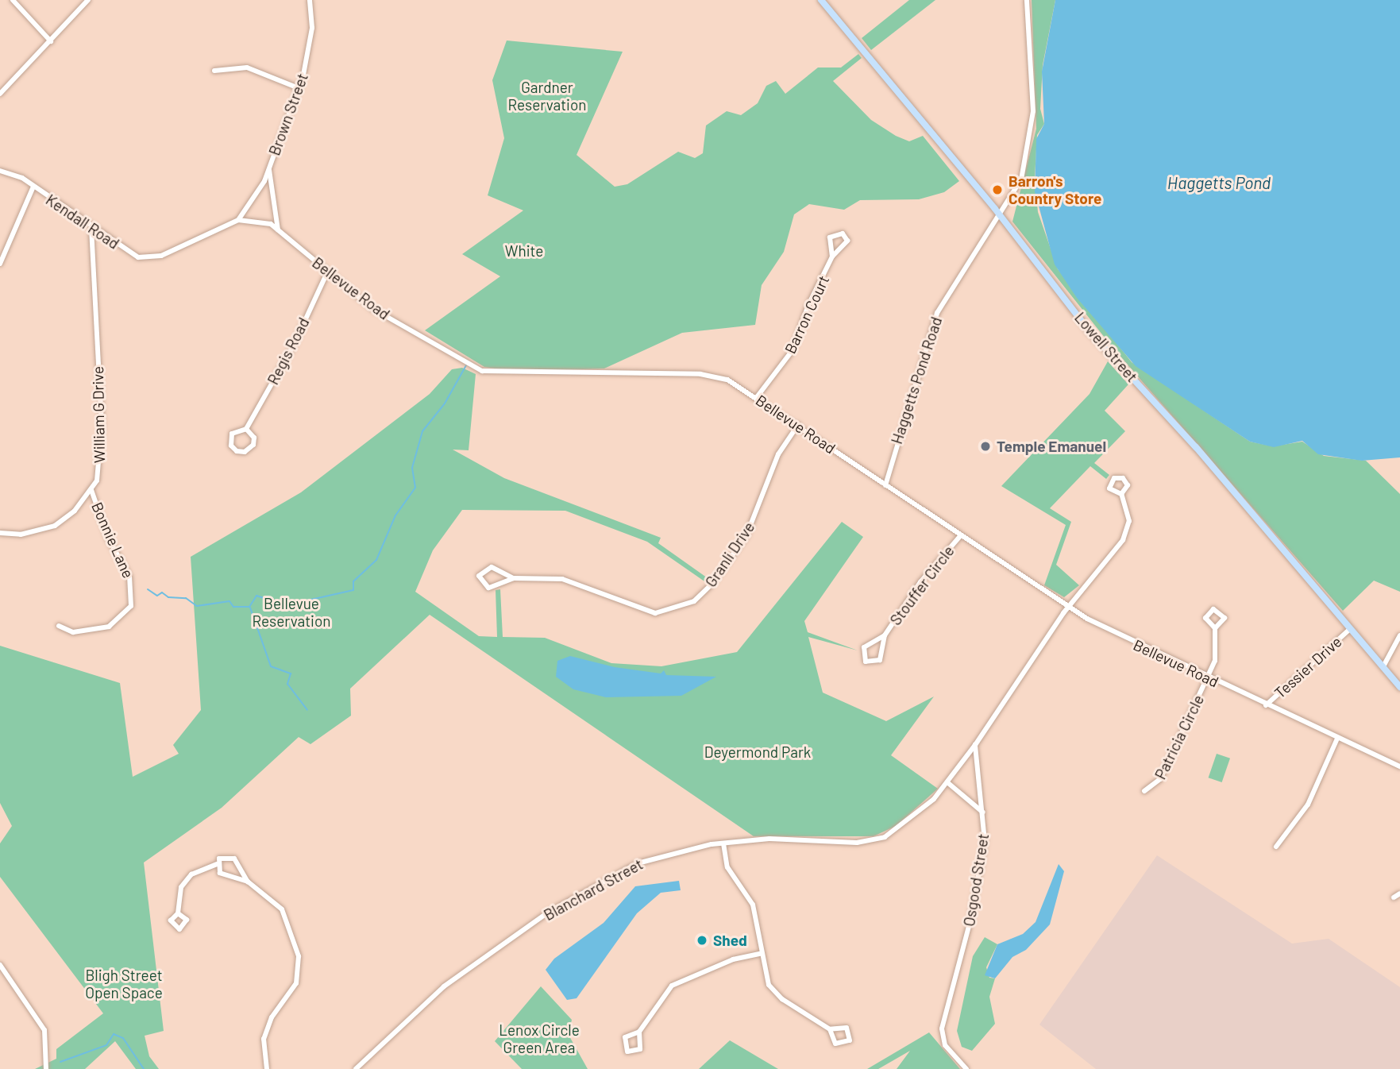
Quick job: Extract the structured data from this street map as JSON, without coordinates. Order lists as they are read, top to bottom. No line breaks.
{"streets":{"main road":["Lowell Street"],"street":["Brown Street","Kendall Road","Bellevue Road","Barron Court","Regis Road","Haggetts Pond Road","William G Drive","Bonnie Lane","Granli Drive","Stouffer Circle","Tessier Drive","Patricia Circle","Osgood Street","Blanchard Street"]},"crossings":[["Brown Street","Bellevue Road"],["Kendall Road","Bellevue Road"],["Kendall Road","William G Drive"],["Bellevue Road","Barron Court"],["Bellevue Road","Regis Road"],["Bellevue Road","Haggetts Pond Road"],["Bellevue Road","Granli Drive"],["Bellevue Road","Stouffer Circle"],["Bellevue Road","Tessier Drive"],["Bellevue Road","Patricia Circle"],["Lowell Street","Haggetts Pond Road"],["Lowell Street","Tessier Drive"],["William G Drive","Bonnie Lane"],["Osgood Street","Blanchard Street"]],"water":["Haggetts Pond"],"parks":["Gardner Reservation","White","Bellevue Reservation","Deyermond Park","Bligh Street Open Space","Lenox Circle Green Area"],"places":["Barron's Country Store","Temple Emanuel","Shed"]}
